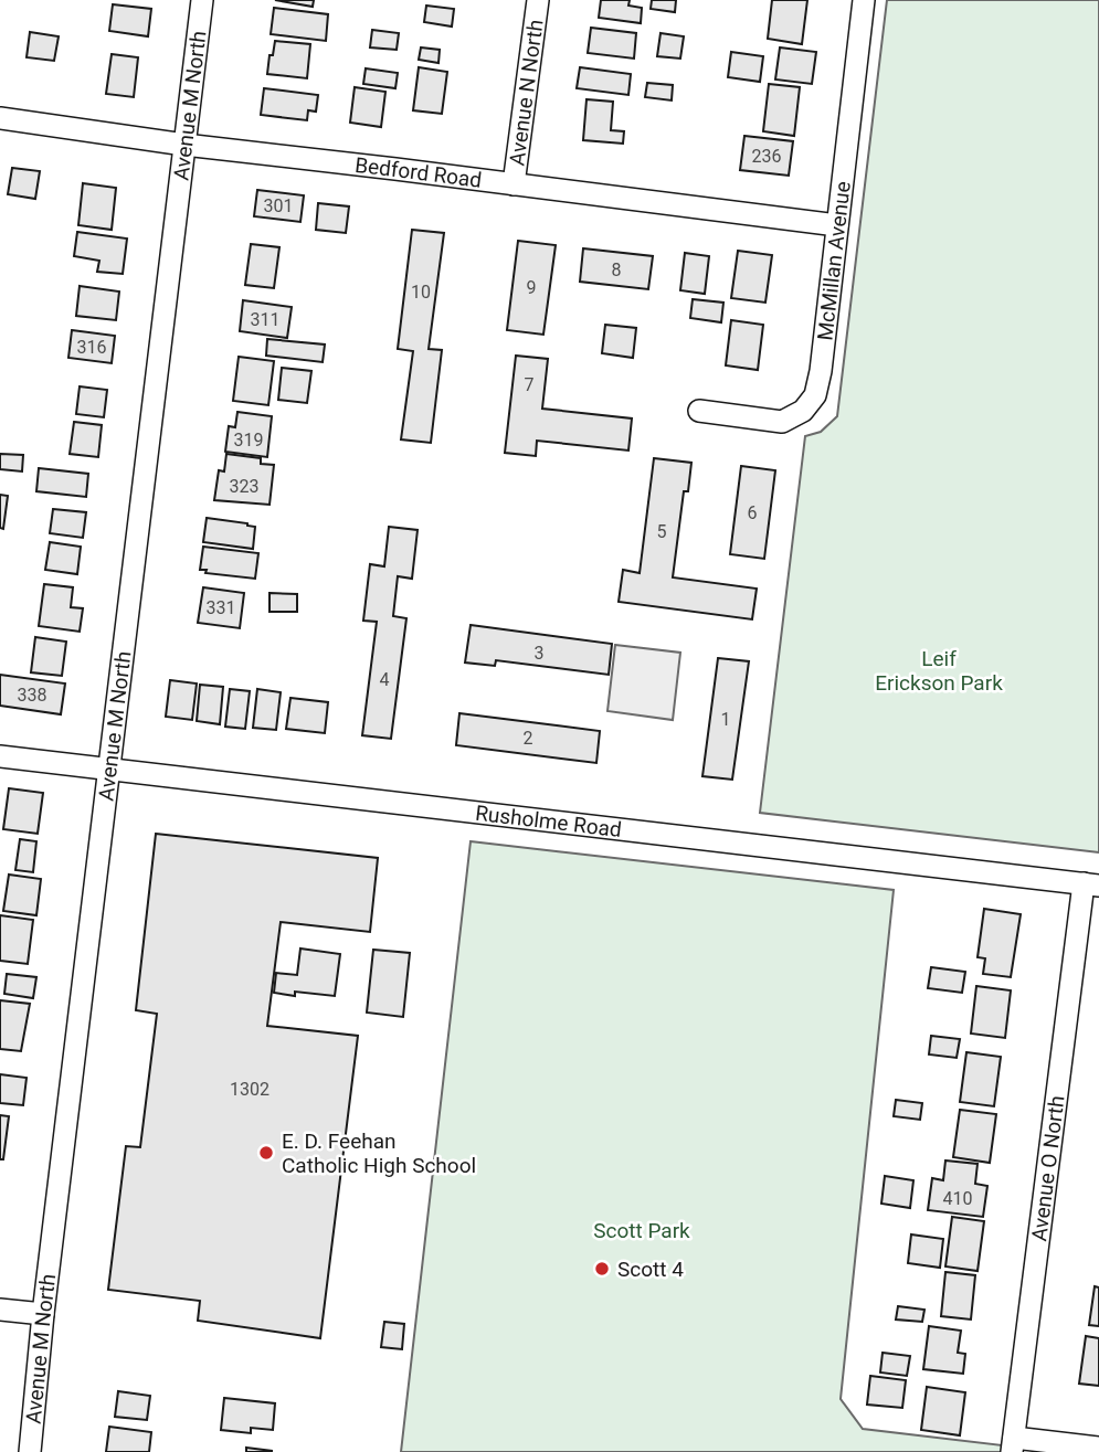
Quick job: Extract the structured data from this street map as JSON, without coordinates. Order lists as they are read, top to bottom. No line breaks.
{"streets":{"street":["Avenue N North","Avenue M North","Bedford Road","McMillan Avenue","Rusholme Road","Avenue O North"]},"crossings":[["Avenue N North","Bedford Road"],["Avenue M North","Bedford Road"],["Avenue M North","Rusholme Road"],["Bedford Road","McMillan Avenue"],["Rusholme Road","Avenue O North"]],"parks":["Leif Erickson Park","Scott Park"],"places":["E. D. Feehan Catholic High School","Scott 4"],"house_numbers":["236","301","8","9","10","311","316","7","319","323","6","5","331","3","4","338","1","2","1302","410"]}
